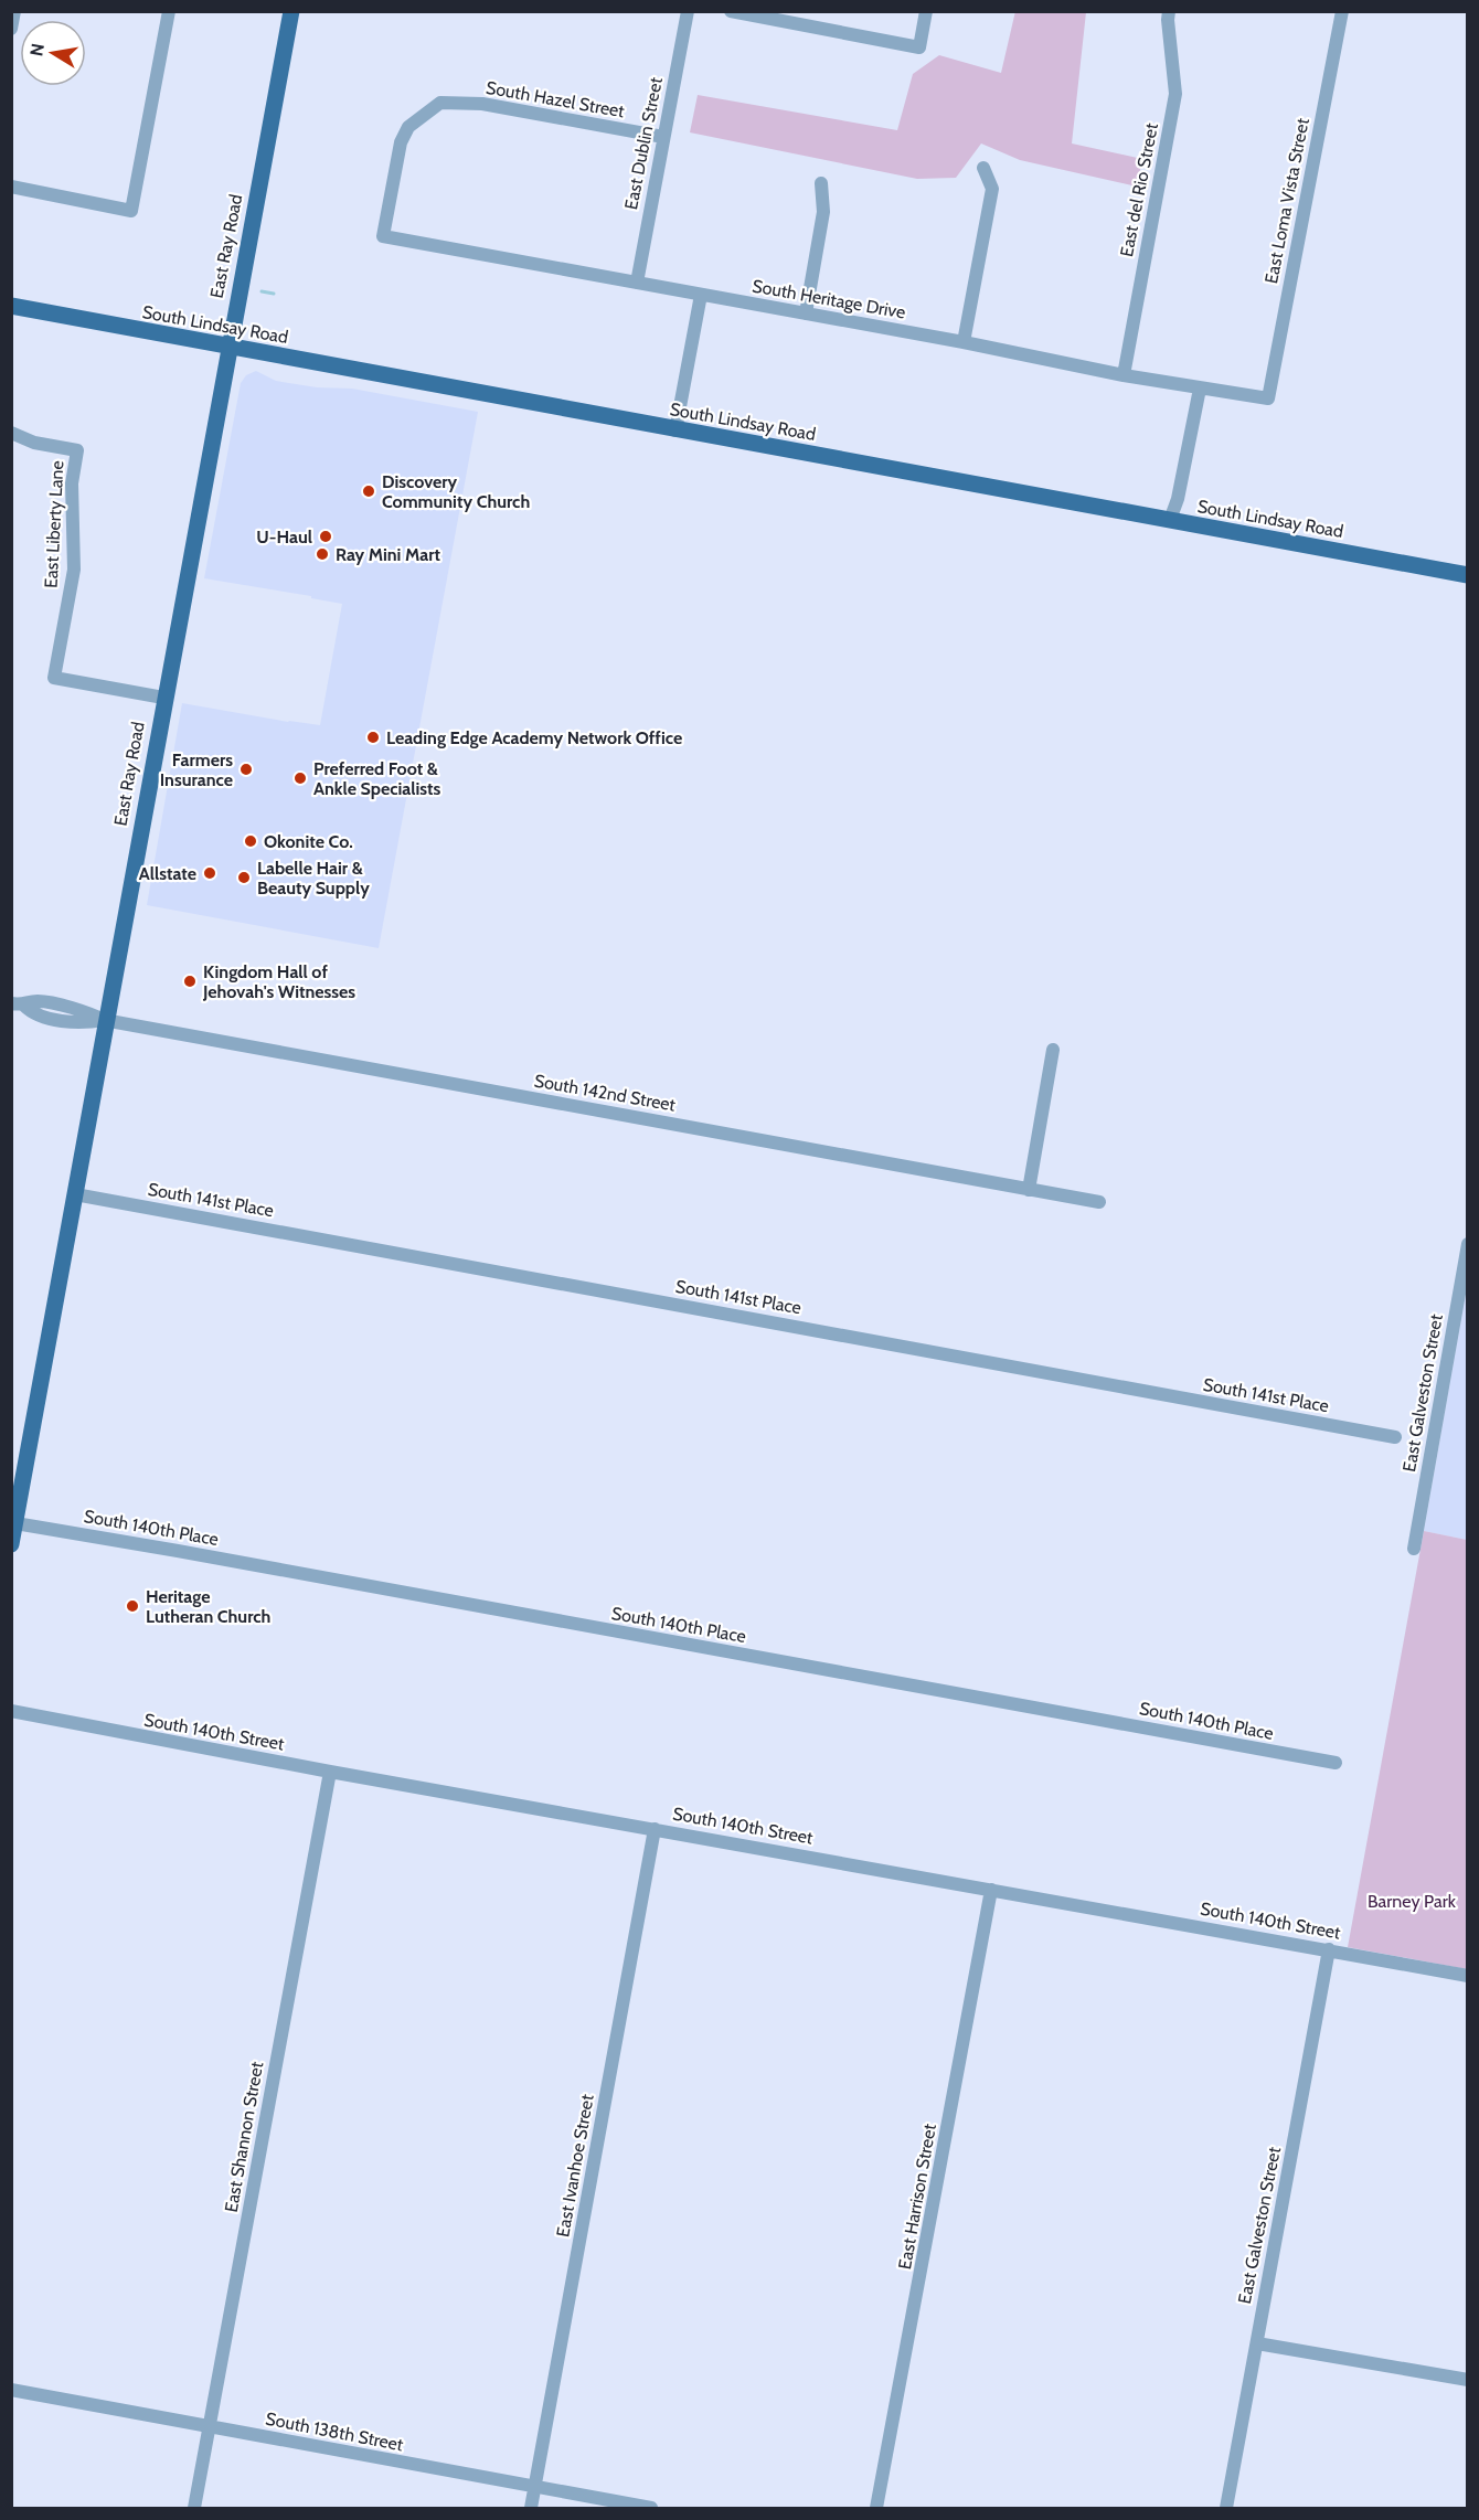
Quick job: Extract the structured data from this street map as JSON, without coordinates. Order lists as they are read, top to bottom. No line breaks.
{"streets":{"main road":["East Ray Road","South Lindsay Road"],"street":["South Hazel Street","East Dublin Street","East del Rio Street","East Loma Vista Street","South Heritage Drive","East Liberty Lane","South 142nd Street","South 141st Place","East Galveston Street","South 140th Place","South 140th Street","East Shannon Street","East Ivanhoe Street","East Harrison Street","South 138th Street"]},"crossings":[["South Hazel Street","East Dublin Street"],["South Hazel Street","South Heritage Drive"],["East Dublin Street","South Heritage Drive"],["East del Rio Street","South Heritage Drive"],["East Loma Vista Street","South Heritage Drive"],["East Ray Road","South Lindsay Road"],["East Ray Road","East Liberty Lane"],["East Ray Road","South 142nd Street"],["East Ray Road","South 141st Place"],["East Ray Road","South 140th Place"],["East Galveston Street","South 140th Street"],["South 140th Street","East Shannon Street"],["South 140th Street","East Ivanhoe Street"],["South 140th Street","East Harrison Street"],["East Shannon Street","South 138th Street"],["East Ivanhoe Street","South 138th Street"]],"parks":["Barney Park"],"places":["Discovery Community Church","U-Haul","Ray Mini Mart","Leading Edge Academy Network Office","Farmers Insurance","Preferred Foot & Ankle Specialists","Okonite Co.","Allstate","Labelle Hair & Beauty Supply","Kingdom Hall of Jehovah's Witnesses","Heritage Lutheran Church"],"north":"left"}
